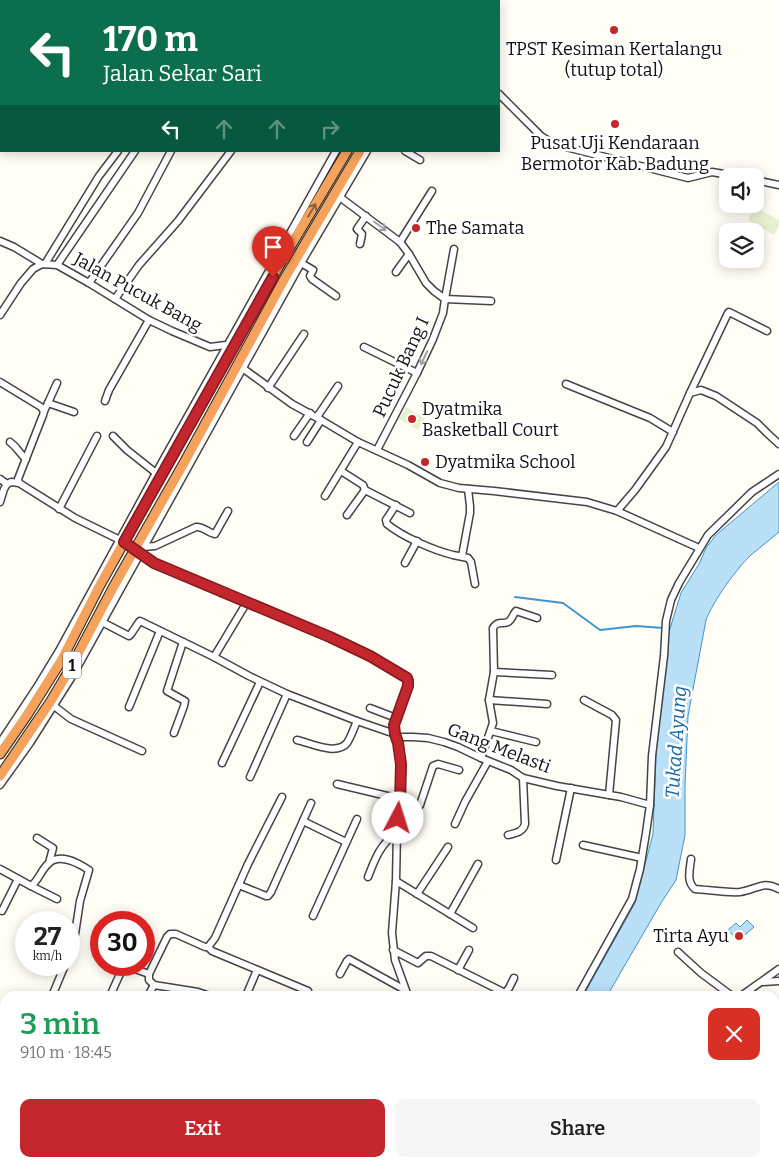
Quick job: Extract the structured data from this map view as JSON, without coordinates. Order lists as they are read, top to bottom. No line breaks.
{"streets":{"highway":["1"],"street":["Jalan Pucuk Bang","Pucuk Bang I","Gang Melasti"]},"one_way":["Pucuk Bang I"],"water":["Tukad Ayung"],"places":["TPST Kesiman Kertalangu (tutup total)","Pusat Uji Kendaraan Bermotor Kab. Badung","The Samata","Dyatmika Basketball Court","Dyatmika School","Tirta Ayu"],"page":{"turn":["170 m","Jalan Sekar Sari"],"speed":"27 km/h","limit":"30","heading":["3 min","910 m · 18:45"],"buttons":["Exit","Share"]}}
